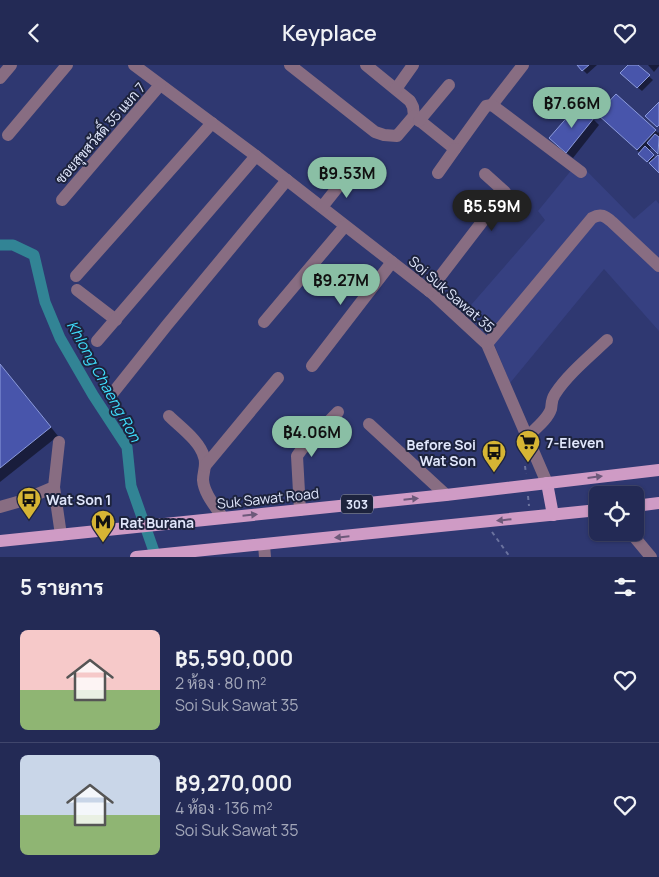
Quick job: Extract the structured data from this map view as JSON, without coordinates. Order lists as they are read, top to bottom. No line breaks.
{"streets":{"main road":["Suk Sawat Road","303"],"street":["ซอยสุขสวัสดิ์ 35 แยก 7","Soi Suk Sawat 35"]},"crossings":[["ซอยสุขสวัสดิ์ 35 แยก 7","Soi Suk Sawat 35"],["Soi Suk Sawat 35","Suk Sawat Road"]],"water":["Khlong Chaeng Ron"],"places":{"supermarket":["7-Eleven"],"bus stop":["Before Soi Wat Son","Wat Son 1"],"metro station":["Rat Burana"]},"page":{"header":"Keyplace","price":["฿7.66M","฿9.53M","฿5.59M","฿9.27M","฿4.06M"],"heading":"5 รายการ","list":[{"name":"฿5,590,000","note":"2 ห้อง · 80 m² · Soi Suk Sawat 35"},{"name":"฿9,270,000","note":"4 ห้อง · 136 m² · Soi Suk Sawat 35"}]}}
